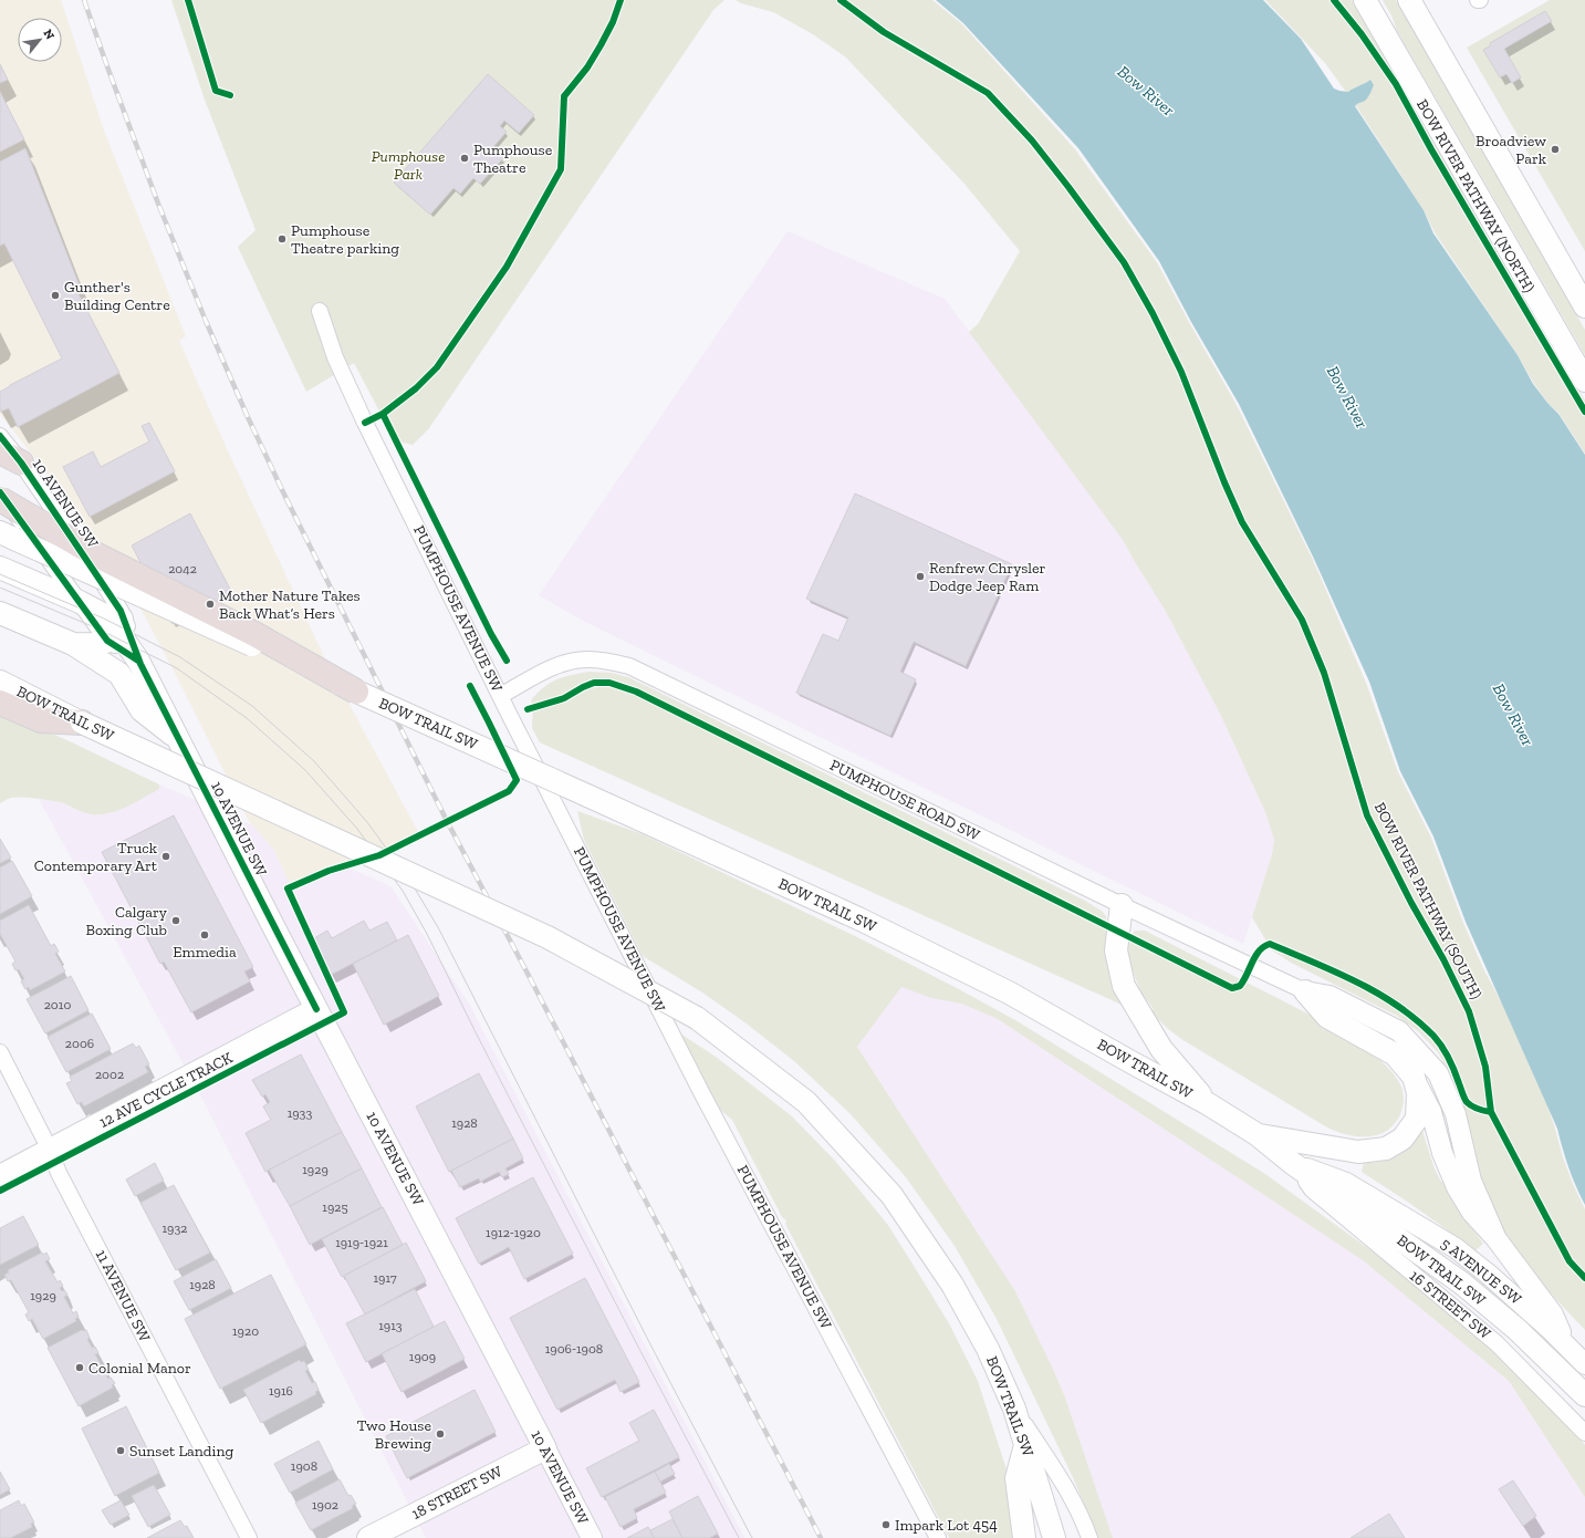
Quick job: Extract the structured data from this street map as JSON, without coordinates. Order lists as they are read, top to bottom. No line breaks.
{"streets":{"main road":["10 AVENUE SW","BOW TRAIL SW","18 STREET SW"],"street":["PUMPHOUSE AVENUE SW","PUMPHOUSE ROAD SW","5 AVENUE SW","11 AVENUE SW","16 STREET SW"],"cycle path":["BOW RIVER PATHWAY (NORTH)","BOW RIVER PATHWAY (SOUTH)","12 AVE CYCLE TRACK"]},"crossings":[["10 AVENUE SW","18 STREET SW"],["PUMPHOUSE AVENUE SW","PUMPHOUSE ROAD SW"],["BOW TRAIL SW","5 AVENUE SW"],["BOW TRAIL SW","16 STREET SW"],["5 AVENUE SW","16 STREET SW"]],"water":["Bow River"],"parks":["Pumphouse Park"],"places":["Broadview Park","Pumphouse Theatre","Pumphouse Theatre parking","Gunther's Building Centre","Renfrew Chrysler Dodge Jeep Ram","Mother Nature Takes Back What’s Hers","Truck Contemporary Art","Calgary Boxing Club","Emmedia","Colonial Manor","Two House Brewing","Sunset Landing","Impark Lot 454"],"house_numbers":["2042","2010","2006","2002","1933","1928","1929","1925","1932","1912-1920","1919-1921","1917","1928","1929","1913","1920","1906-1908","1909","1916","1908","1902"],"north":"top right"}
